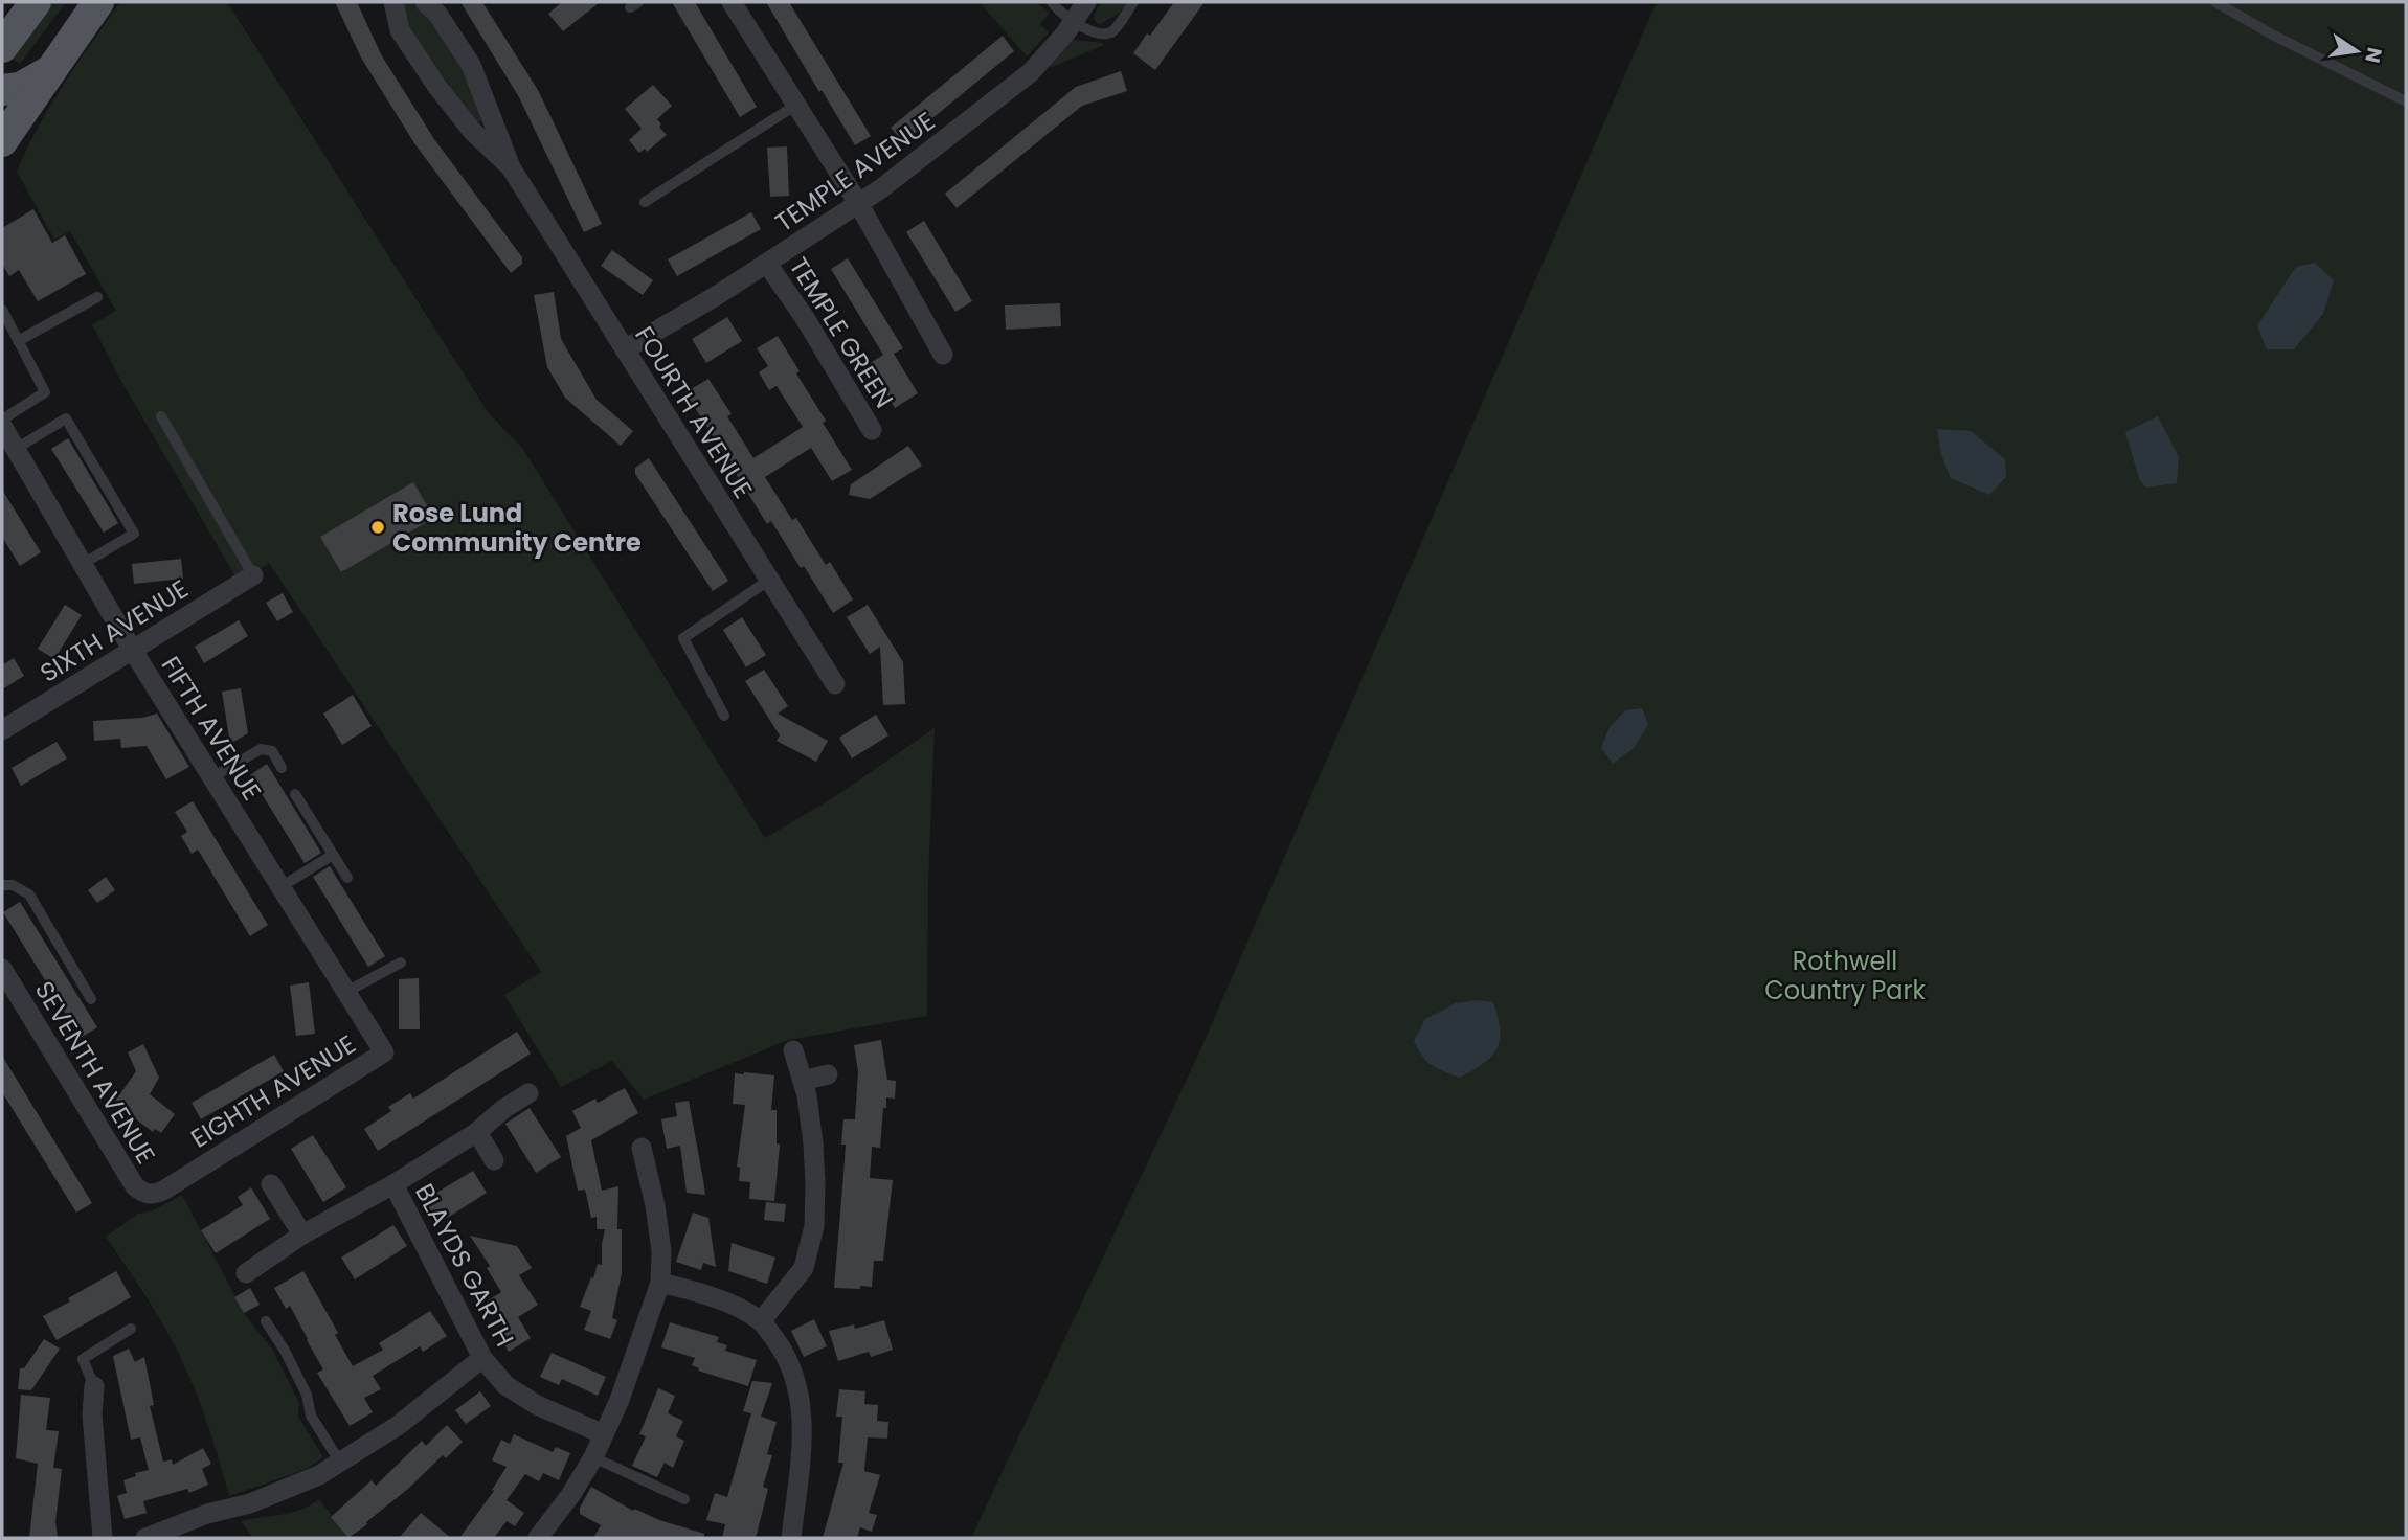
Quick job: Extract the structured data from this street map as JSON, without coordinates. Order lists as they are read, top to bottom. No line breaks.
{"streets":{"street":["TEMPLE AVENUE","TEMPLE GREEN","FOURTH AVENUE","SIXTH AVENUE","FIFTH AVENUE","SEVENTH AVENUE","EIGHTH AVENUE","BLAYDS GARTH"]},"crossings":[["TEMPLE AVENUE","TEMPLE GREEN"],["TEMPLE AVENUE","FOURTH AVENUE"],["SIXTH AVENUE","FIFTH AVENUE"],["FIFTH AVENUE","EIGHTH AVENUE"],["SEVENTH AVENUE","EIGHTH AVENUE"]],"parks":["Rothwell Country Park"],"places":["Rose Lund Community Centre"],"north":"right"}
